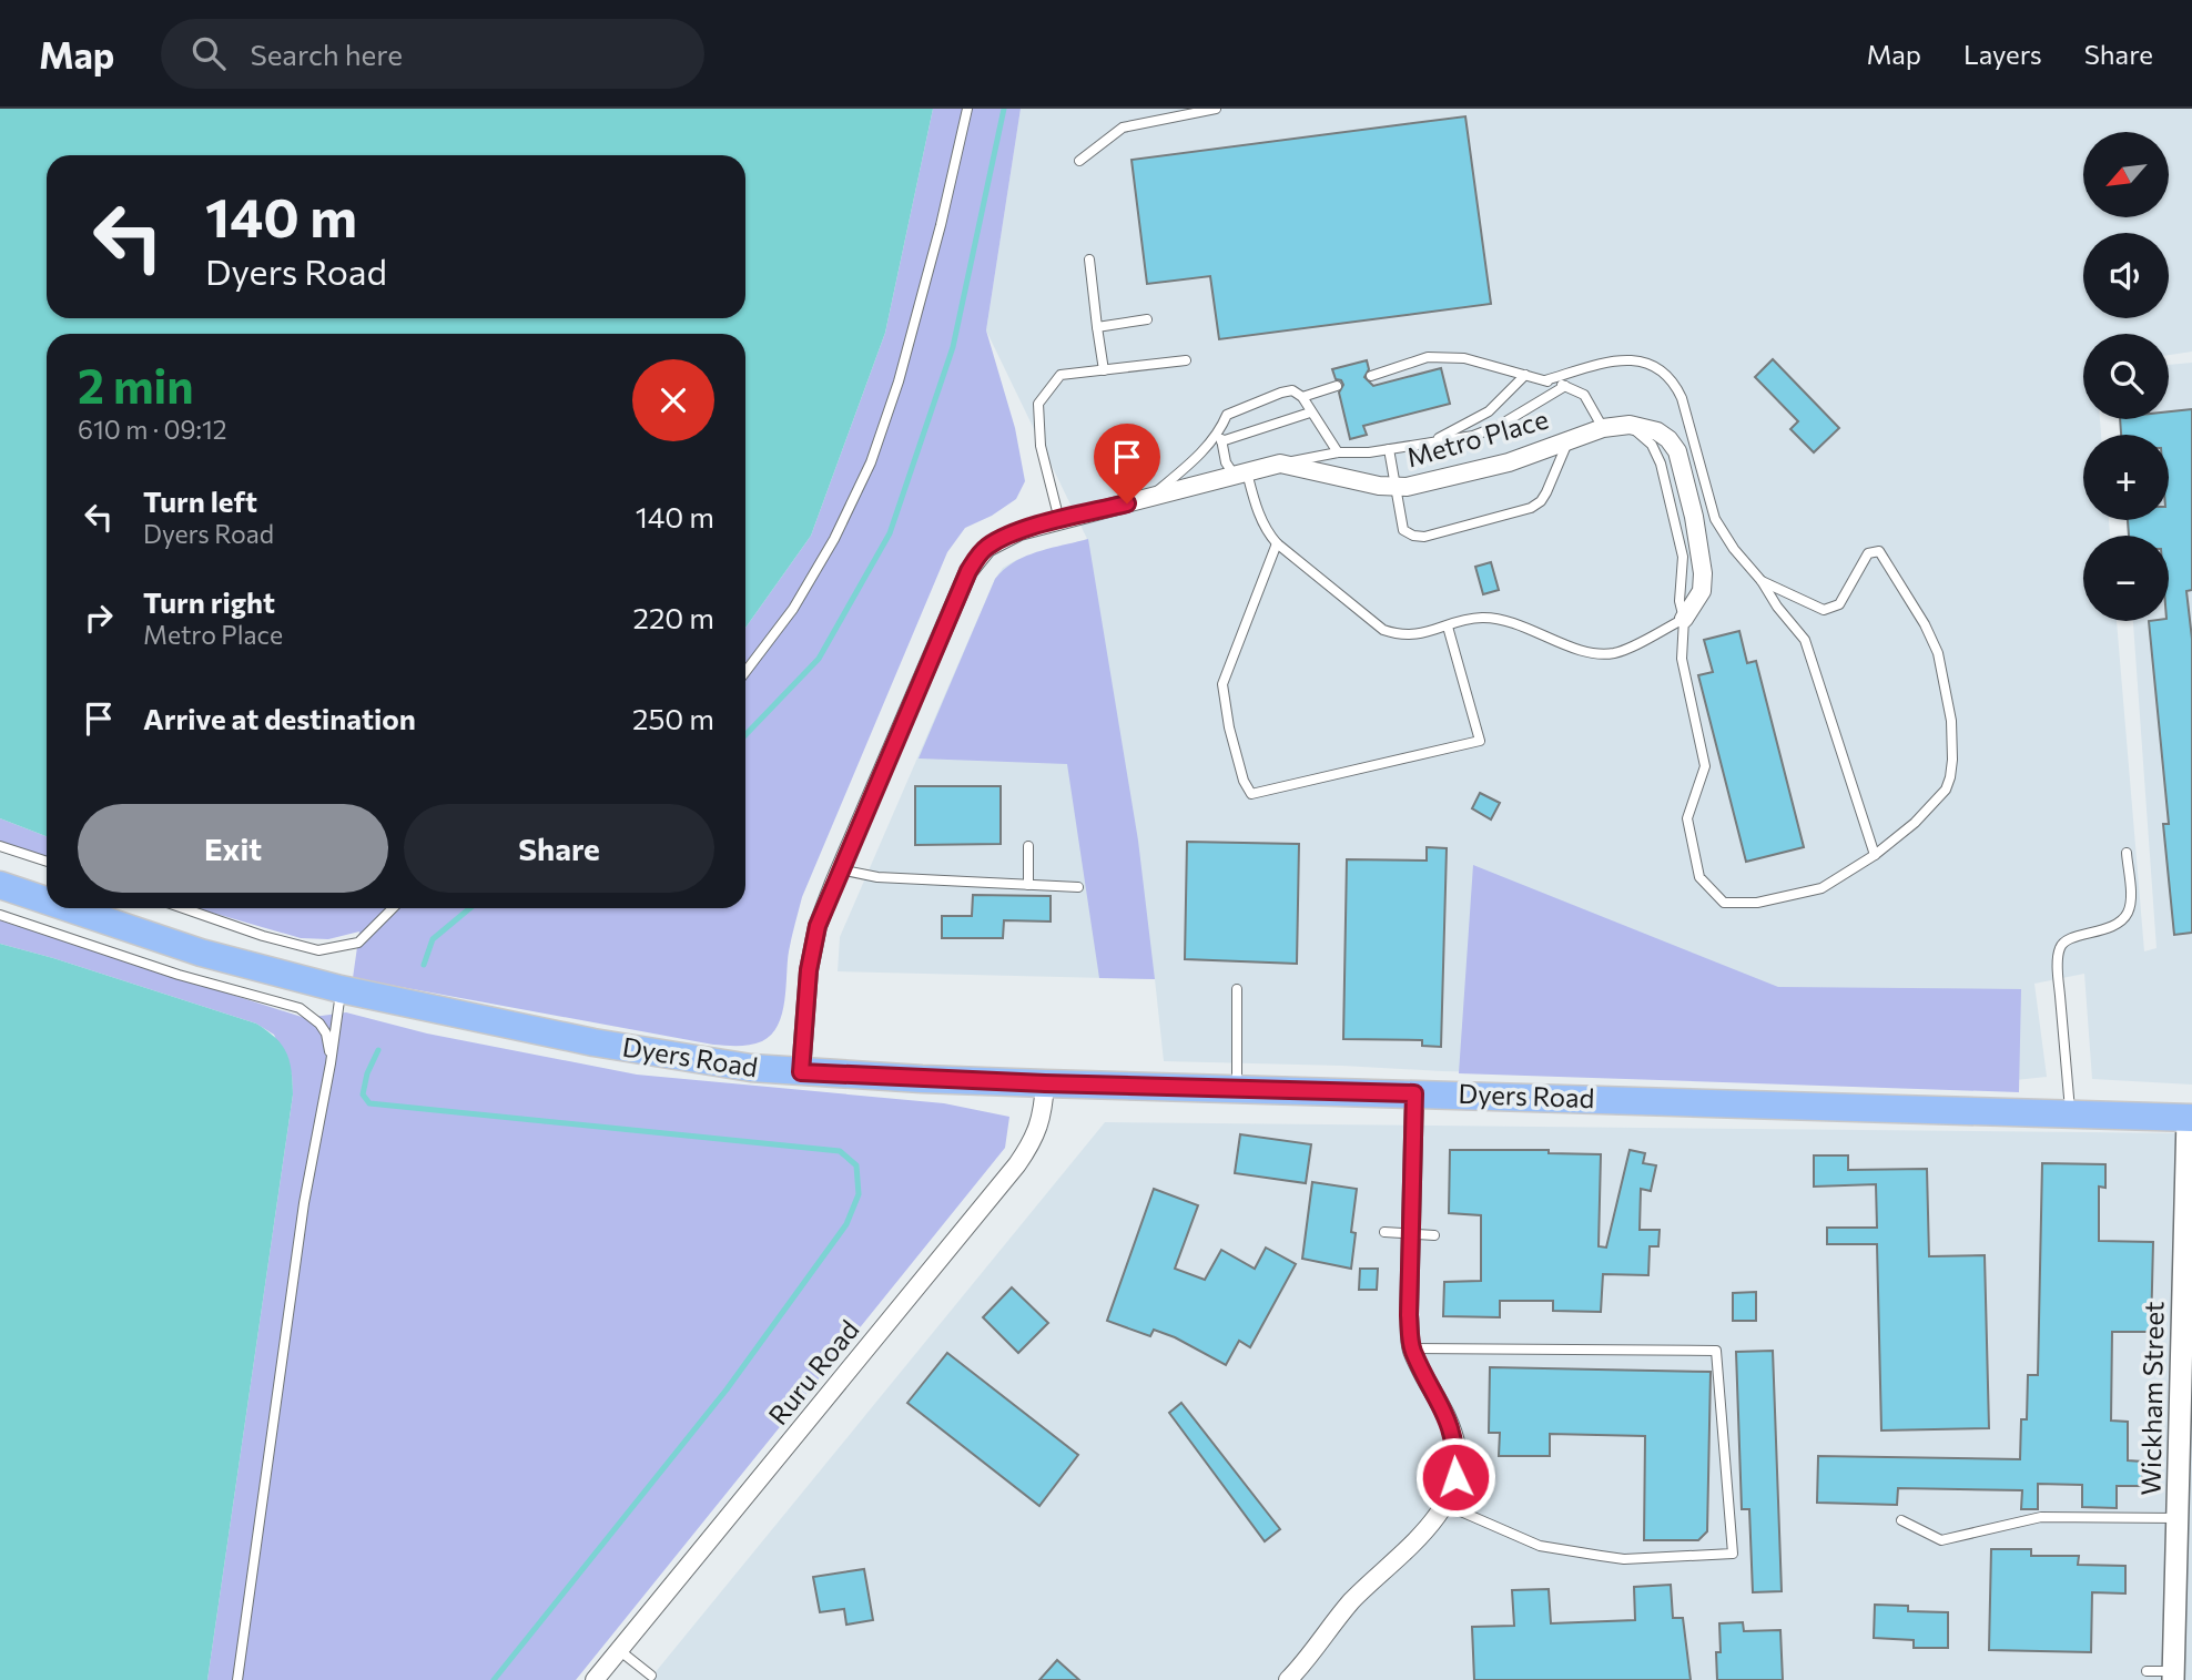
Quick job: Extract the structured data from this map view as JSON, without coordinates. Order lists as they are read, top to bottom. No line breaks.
{"streets":{"highway":["Dyers Road"],"street":["Metro Place","Ruru Road","Wickham Street"]},"crossings":[["Metro Place","Dyers Road"],["Dyers Road","Ruru Road"],["Dyers Road","Wickham Street"]],"north":"bottom left","page":{"header":"Map","search":"Search here","nav":["Map","Layers","Share"],"map_buttons":["+","−"],"turn":["140 m","Dyers Road"],"heading":["2 min","610 m · 09:12"],"list":[{"name":"Turn left","note":"Dyers Road","value":"140 m"},{"name":"Turn right","note":"Metro Place","value":"220 m"},{"name":"Arrive at destination","value":"250 m"}],"buttons":["Exit","Share"]}}
